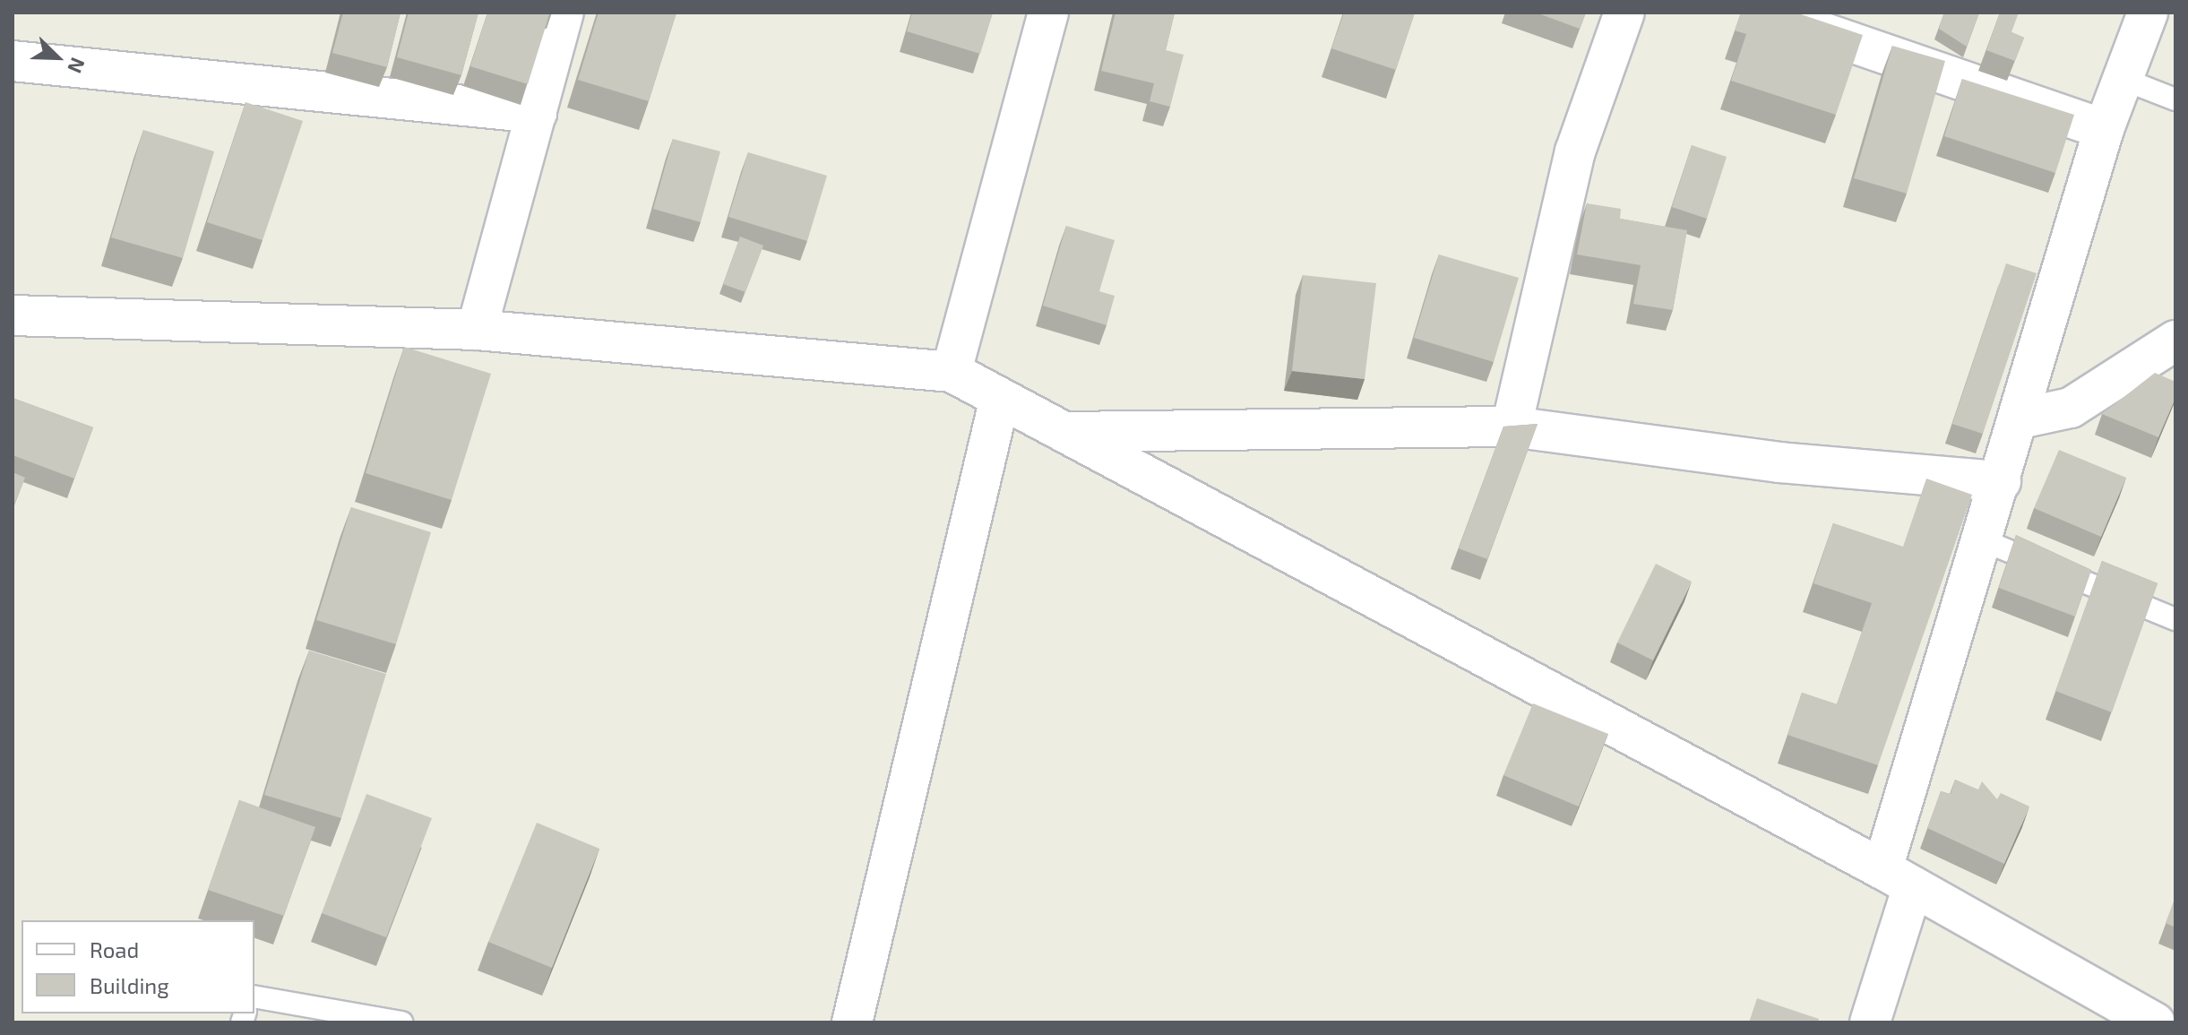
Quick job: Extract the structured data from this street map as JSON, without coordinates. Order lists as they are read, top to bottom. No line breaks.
{"legend":["Road","Building"],"north":"bottom right"}
